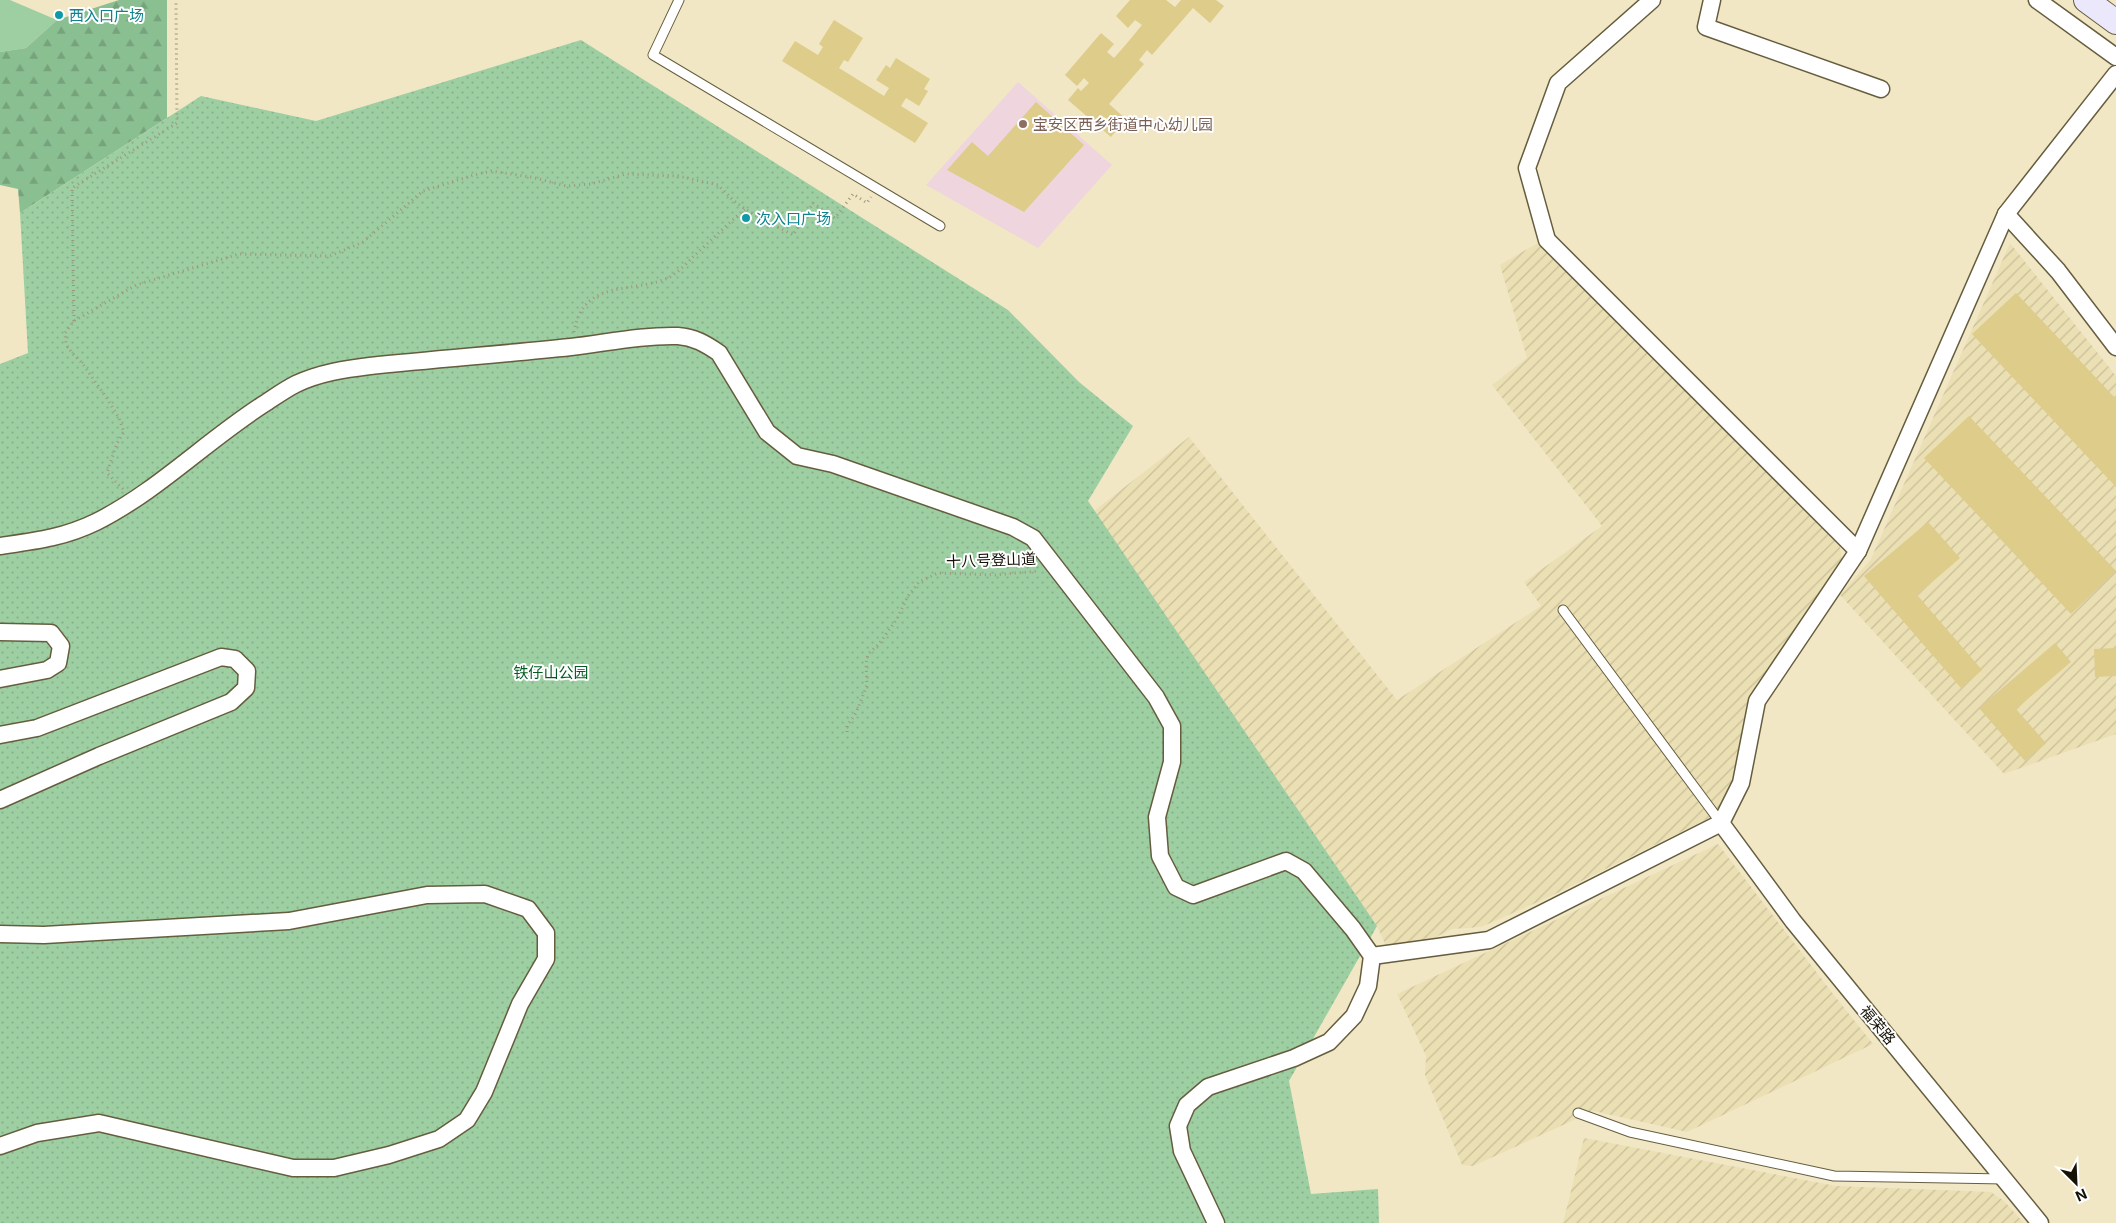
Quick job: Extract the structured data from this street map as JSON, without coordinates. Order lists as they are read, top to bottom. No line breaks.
{"streets":{"street":["福荣路"],"path":["十八号登山道"]},"parks":["铁仔山公园"],"places":["西入口广场","宝安区西乡街道中心幼儿园","次入口广场"],"north":"bottom right"}
